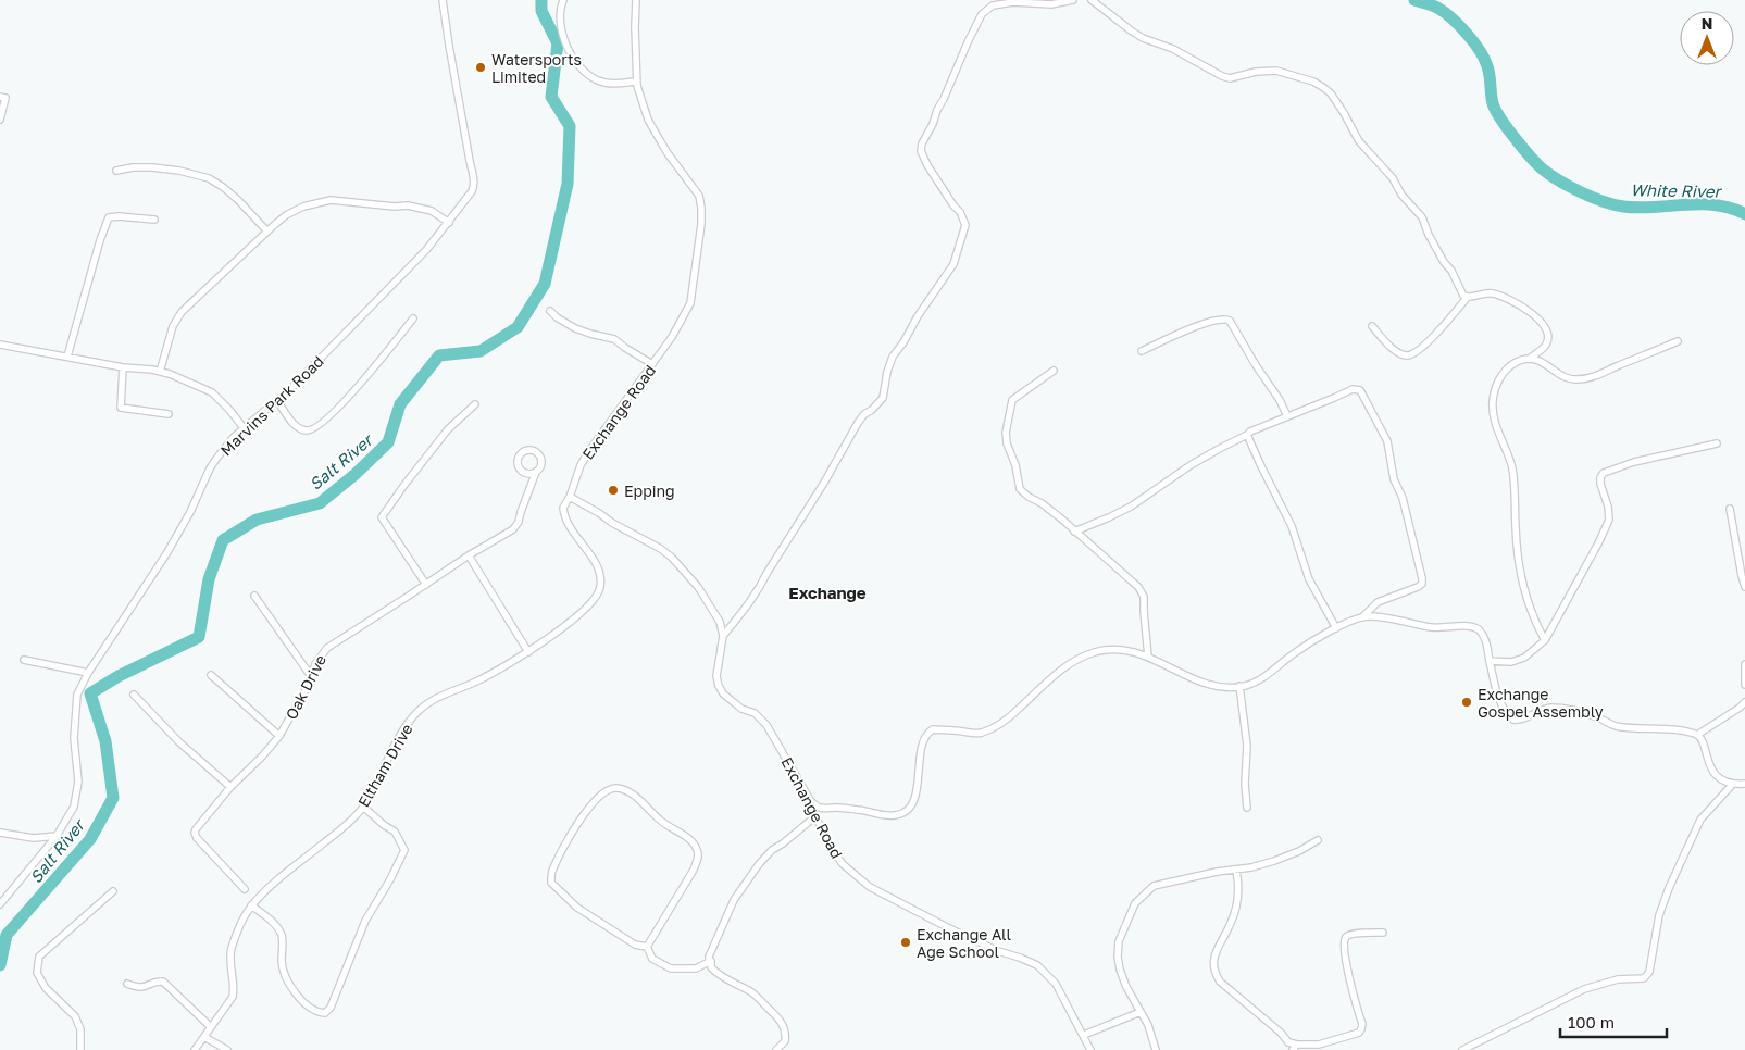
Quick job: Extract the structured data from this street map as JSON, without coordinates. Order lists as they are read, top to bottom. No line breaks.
{"streets":{"street":["Marvins Park Road","Exchange Road","Oak Drive","Eltham Drive"]},"crossings":[["Exchange Road","Eltham Drive"]],"districts":["Exchange"],"water":["White River","Salt River"],"places":["Watersports Limited","Epping","Exchange Gospel Assembly","Exchange All Age School"],"scale_bar":"100 m","north":"top"}
